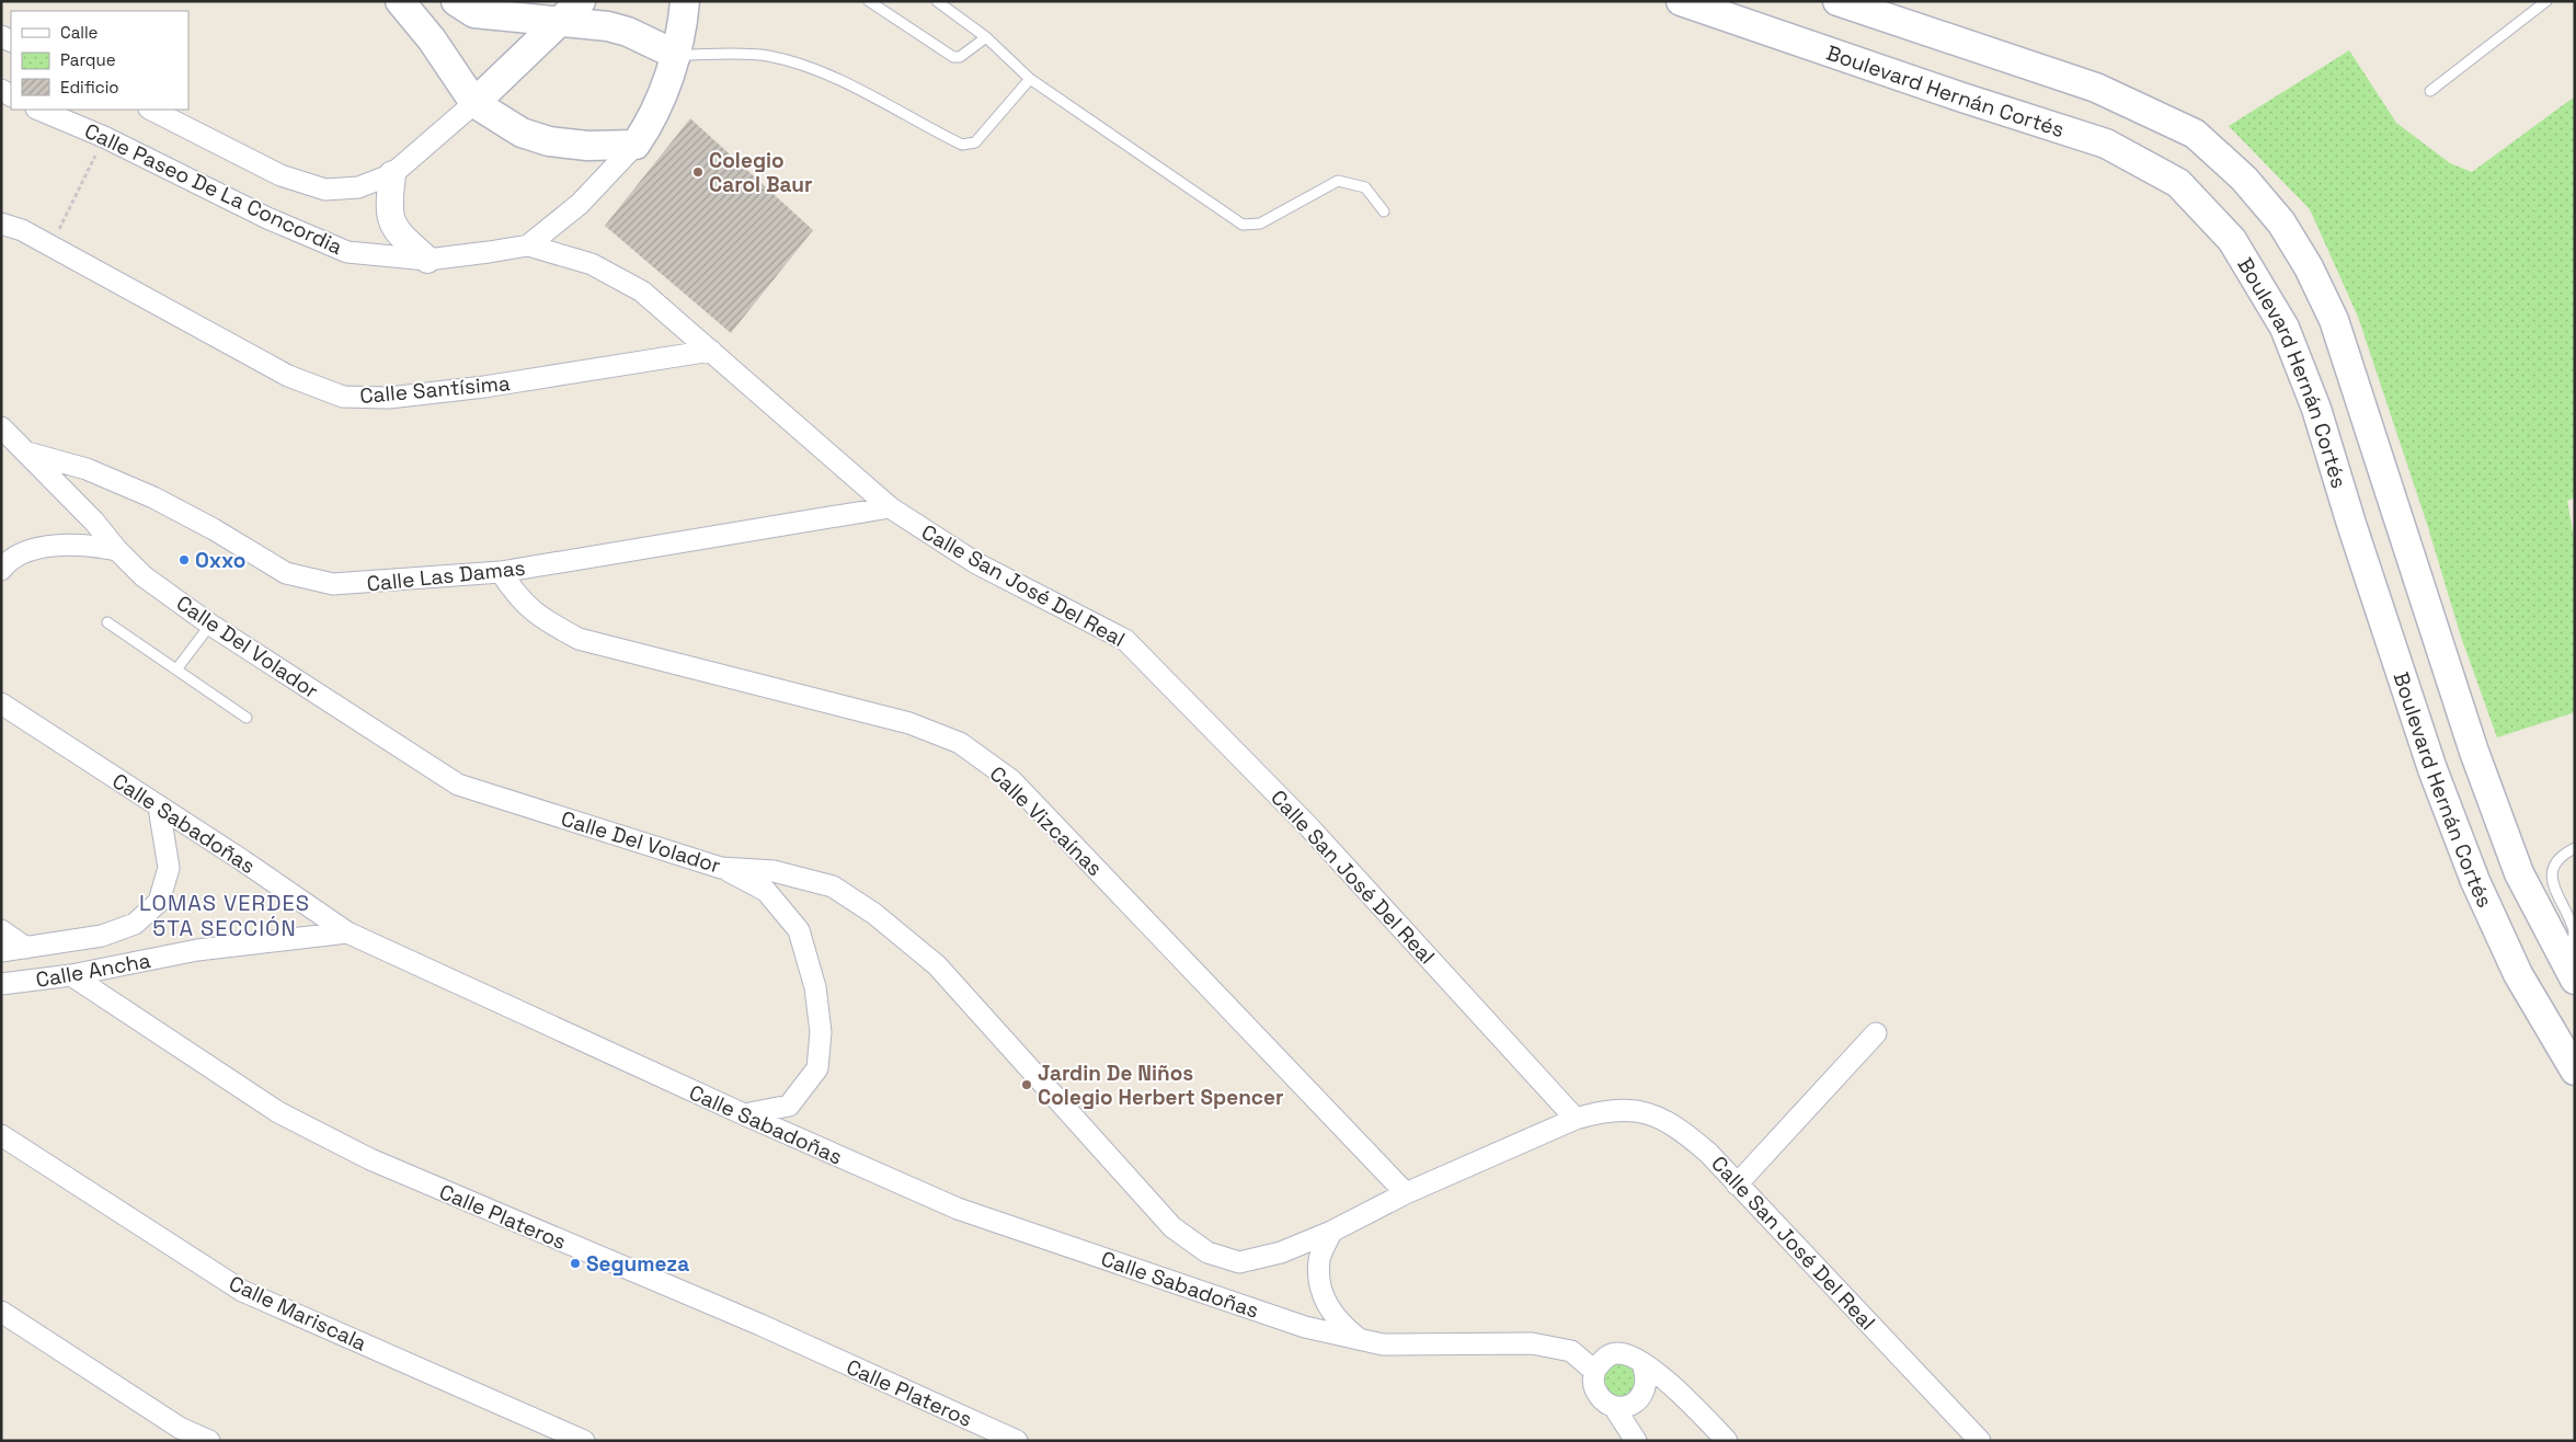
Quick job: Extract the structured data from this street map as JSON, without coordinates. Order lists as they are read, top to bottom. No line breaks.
{"streets":{"main road":["Boulevard Hernán Cortés"],"street":["Calle Paseo De La Concordia","Calle Santísima","Calle Las Damas","Calle San José Del Real","Calle Del Volador","Calle Vizcaínas","Calle Sabadoñas","Calle Ancha","Calle Plateros","Calle Mariscala"]},"crossings":[["Calle Paseo De La Concordia","Calle San José Del Real"],["Calle Santísima","Calle San José Del Real"],["Calle Las Damas","Calle San José Del Real"],["Calle Las Damas","Calle Del Volador"],["Calle Las Damas","Calle Vizcaínas"],["Calle San José Del Real","Calle Del Volador"],["Calle San José Del Real","Calle Vizcaínas"],["Calle Del Volador","Calle Vizcaínas"],["Calle Sabadoñas","Calle Ancha"],["Calle Ancha","Calle Plateros"]],"districts":["LOMAS VERDES 5TA SECCIÓN"],"places":["Colegio Carol Baur","Oxxo","Jardin De Niños Colegio Herbert Spencer","Segumeza"],"legend":["Calle","Parque","Edificio"]}
